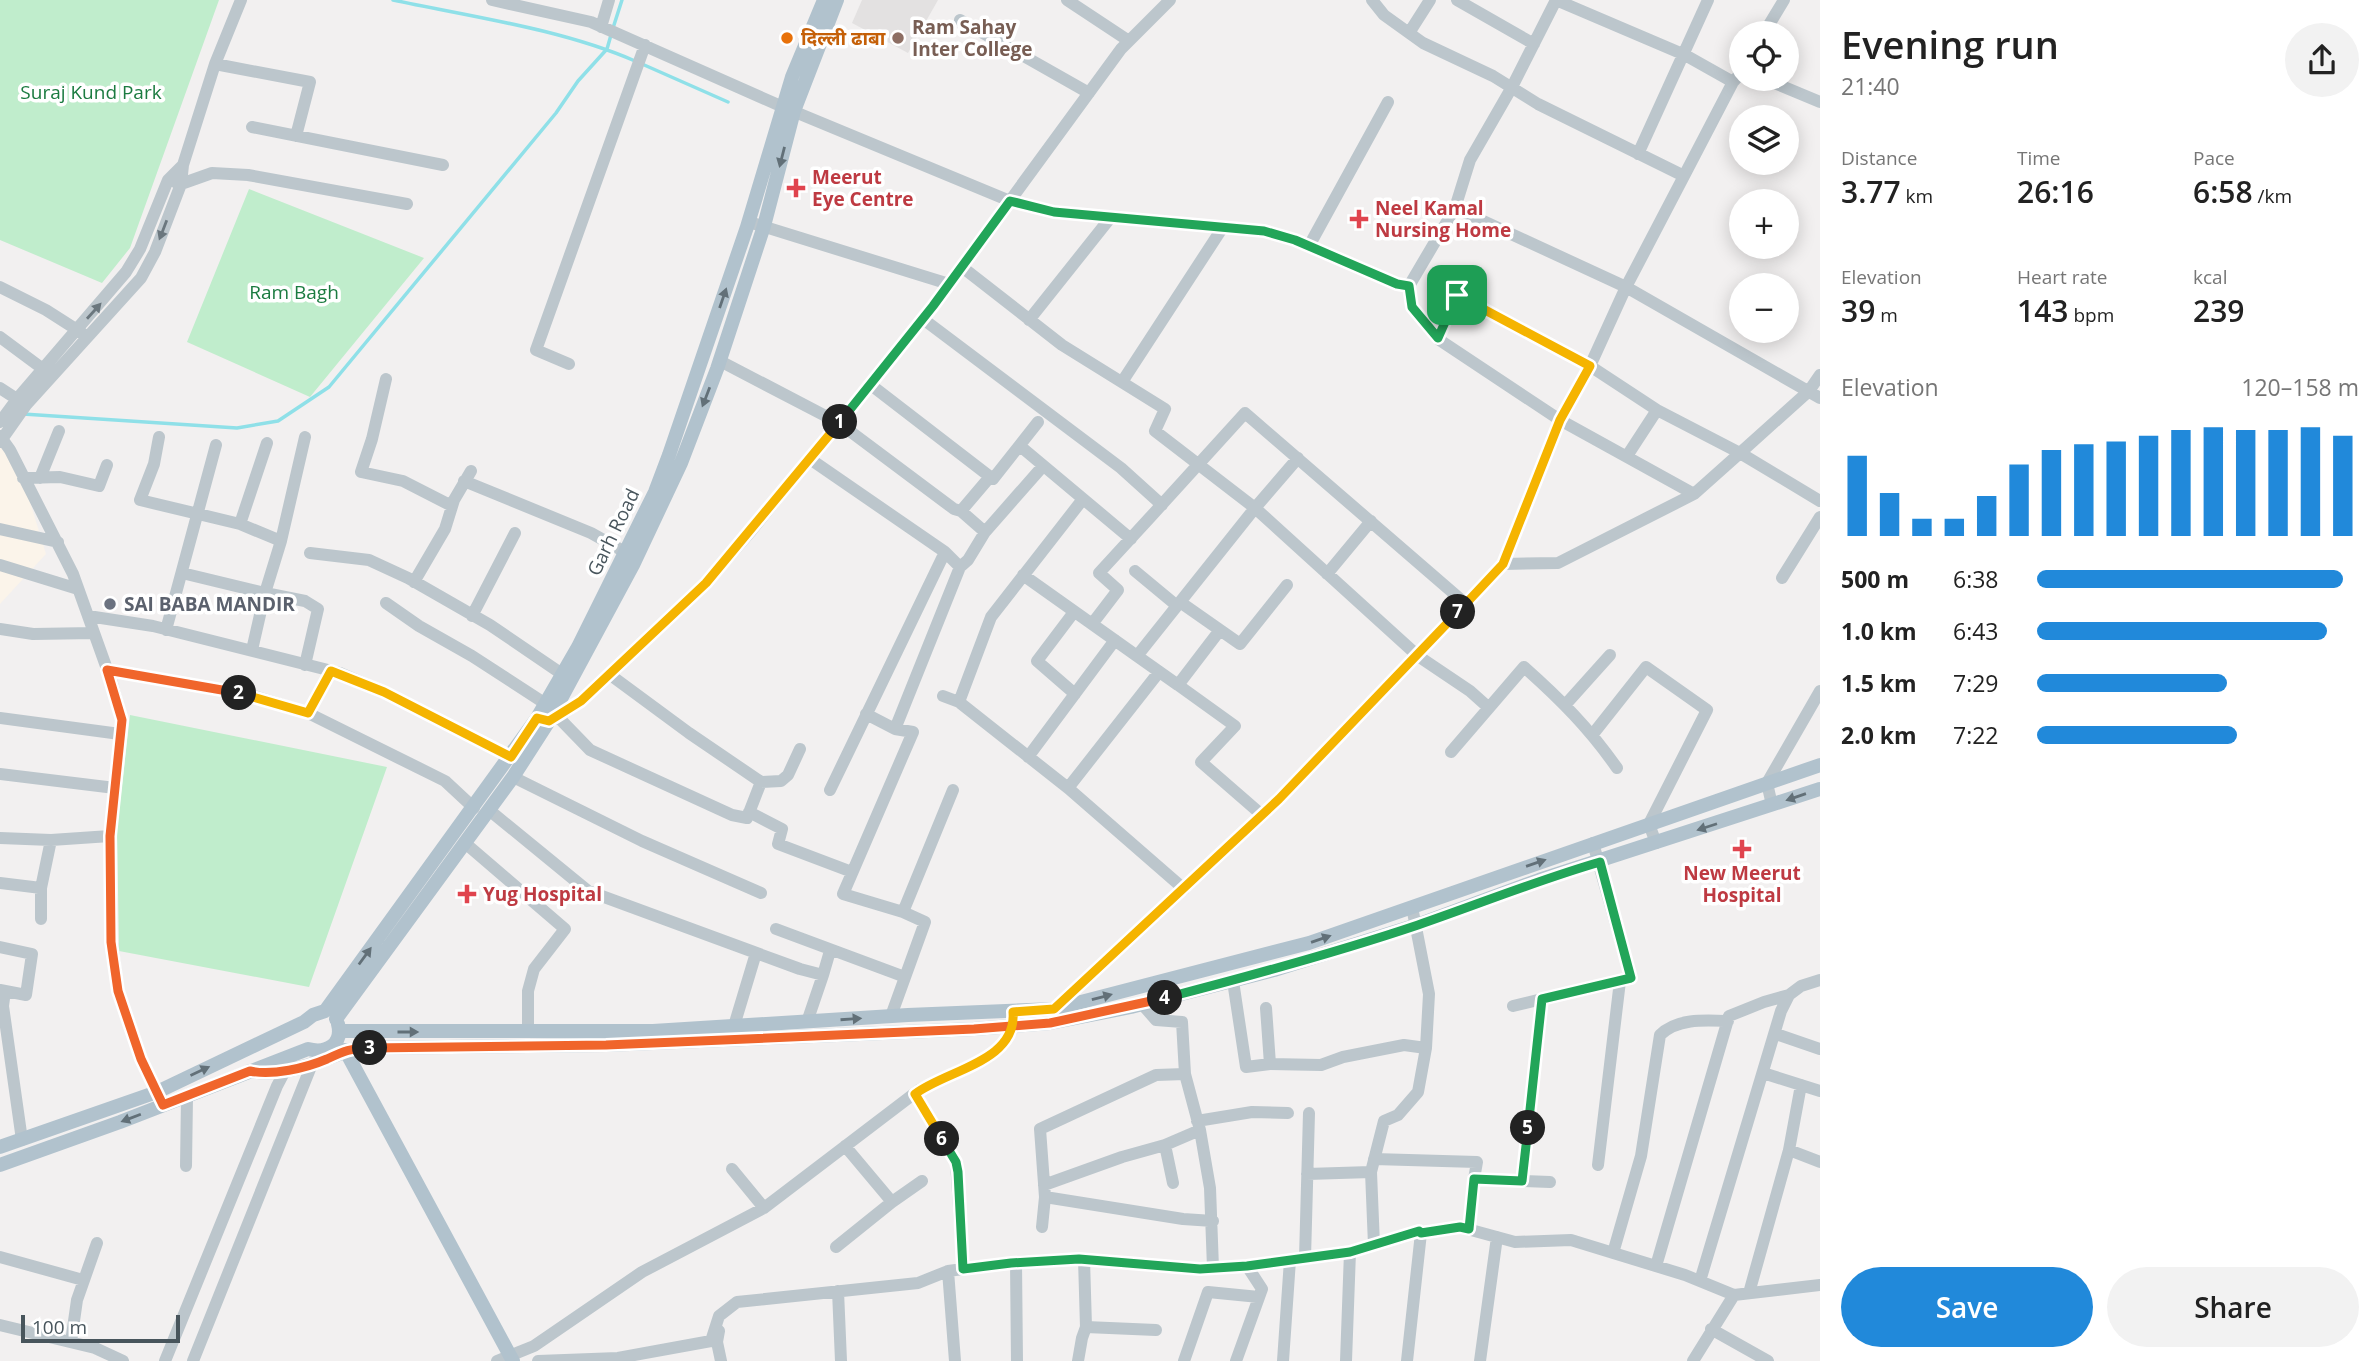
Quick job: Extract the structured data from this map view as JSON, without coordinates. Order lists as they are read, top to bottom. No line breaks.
{"streets":{"main road":["Garh Road"]},"parks":["Suraj Kund Park","Ram Bagh"],"places":{"other":["दिल्ली ढाबा","Ram Sahay Inter College","SAI BABA MANDIR"],"health":["Meerut Eye Centre","Neel Kamal Nursing Home","New Meerut Hospital","Yug Hospital"]},"scale_bar":"100 m","page":{"heading":["Evening run","21:40"],"map_buttons":["+","−"],"stats":[["Distance","3.77 km"],["Time","26:16"],["Pace","6:58 /km"],["Elevation","39 m"],["Heart rate","143 bpm"],["kcal","239"]],"chart":["Elevation","120–158 m"],"pins":["1","7","2","4","3","5","6"],"list":[{"name":"500 m","note":"6:38"},{"name":"1.0 km","note":"6:43"},{"name":"1.5 km","note":"7:29"},{"name":"2.0 km","note":"7:22"}],"buttons":["Save","Share"],"scale":"100 m"}}
